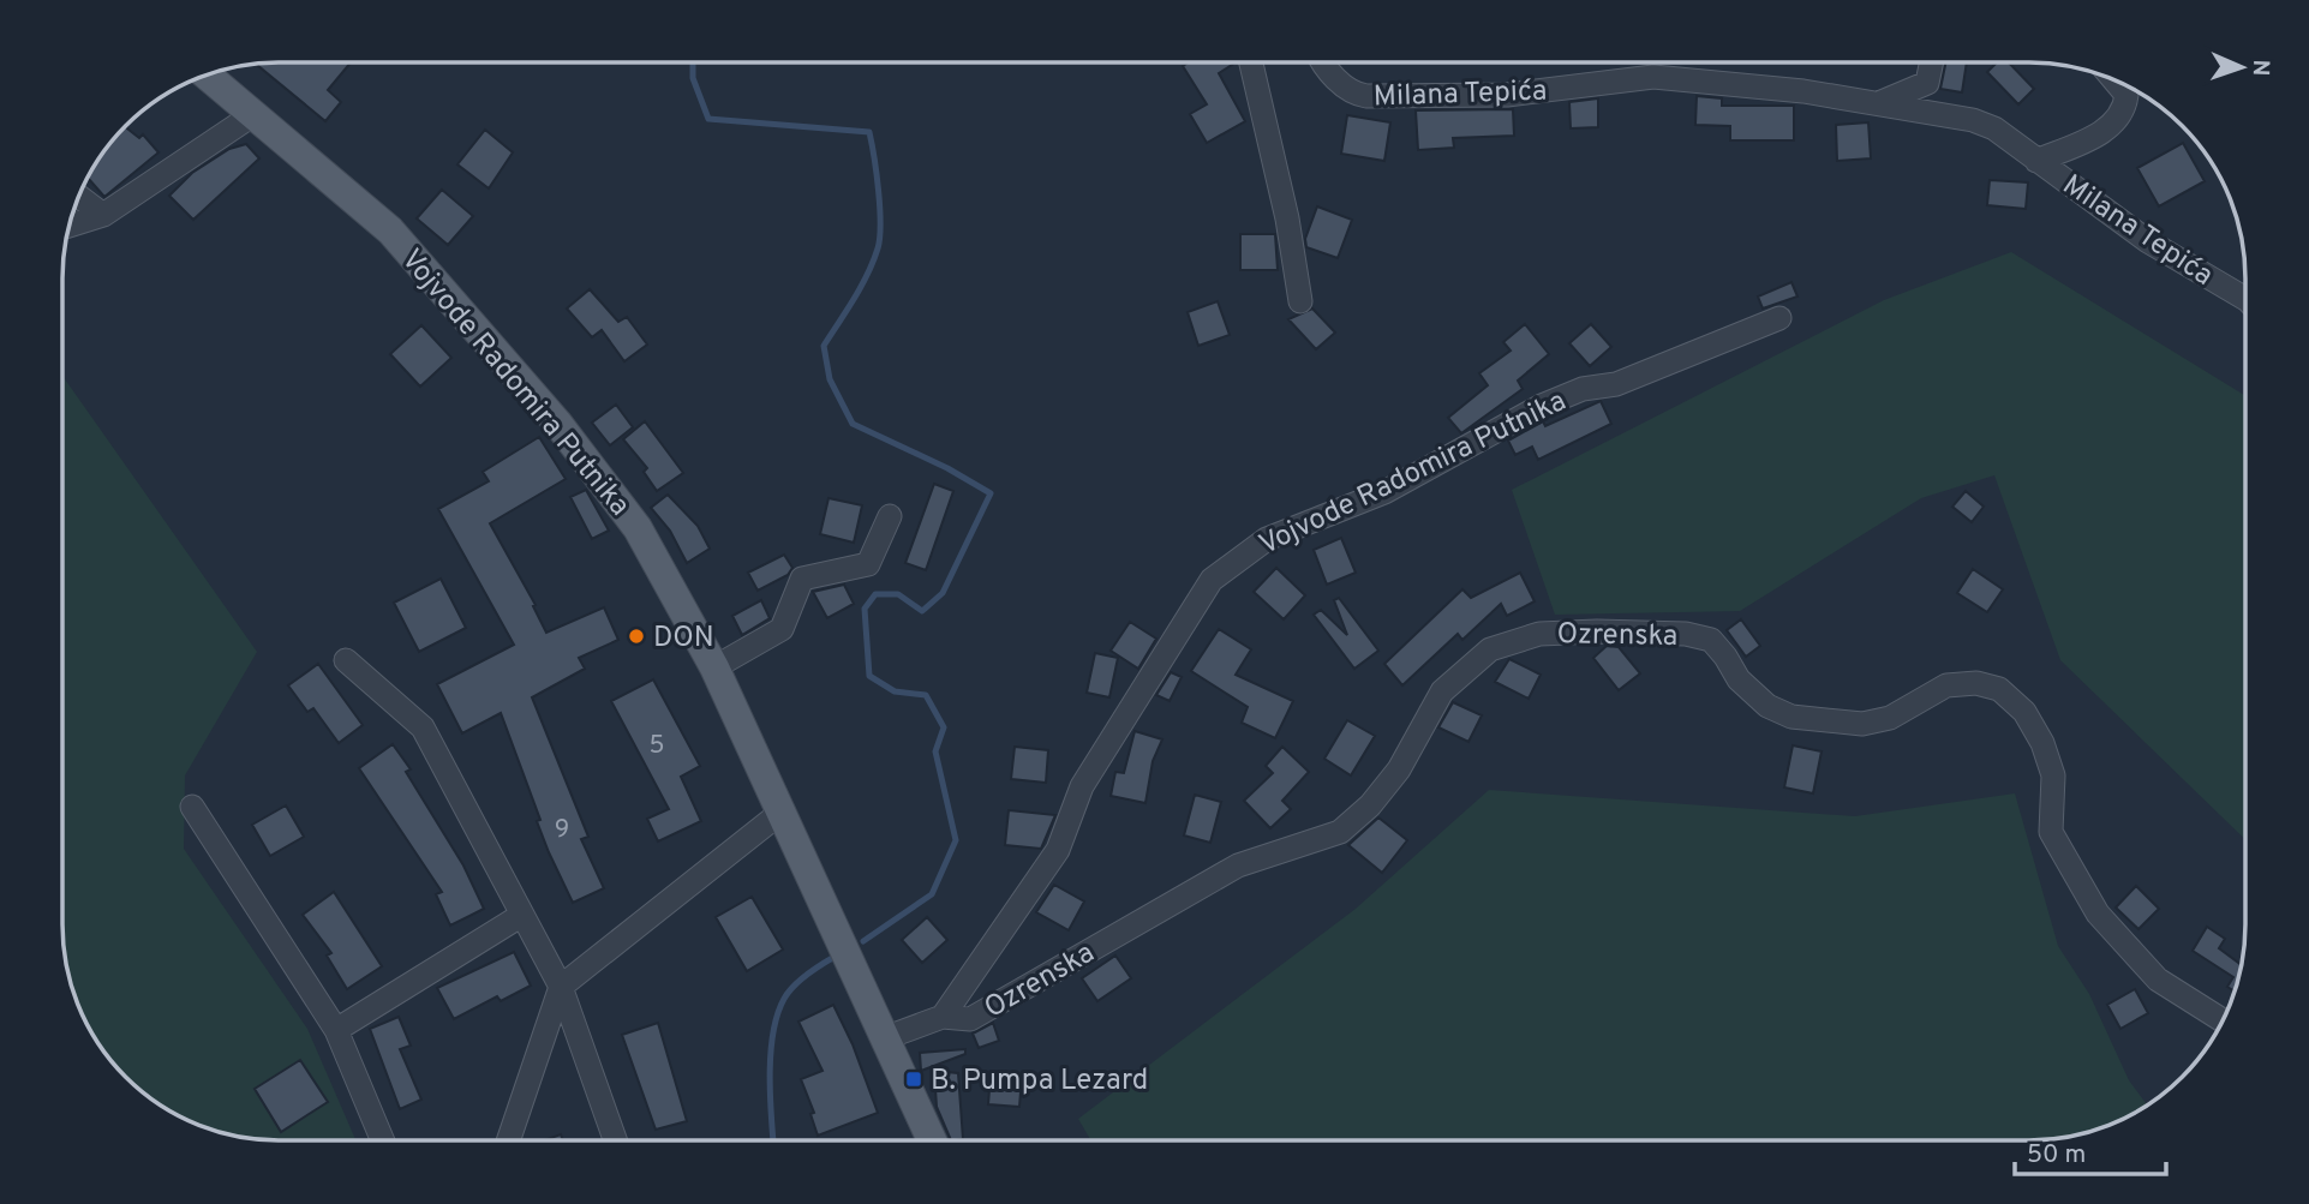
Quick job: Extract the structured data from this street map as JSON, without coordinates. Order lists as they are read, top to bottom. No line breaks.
{"streets":{"main road":["Vojvode Radomira Putnika"],"street":["Milana Tepića","Ozrenska"]},"crossings":[["Vojvode Radomira Putnika","Ozrenska"]],"places":{"other":["DON"],"transit":["B. Pumpa Lezard"]},"house_numbers":["5","9"],"scale_bar":"50 m","north":"right"}
